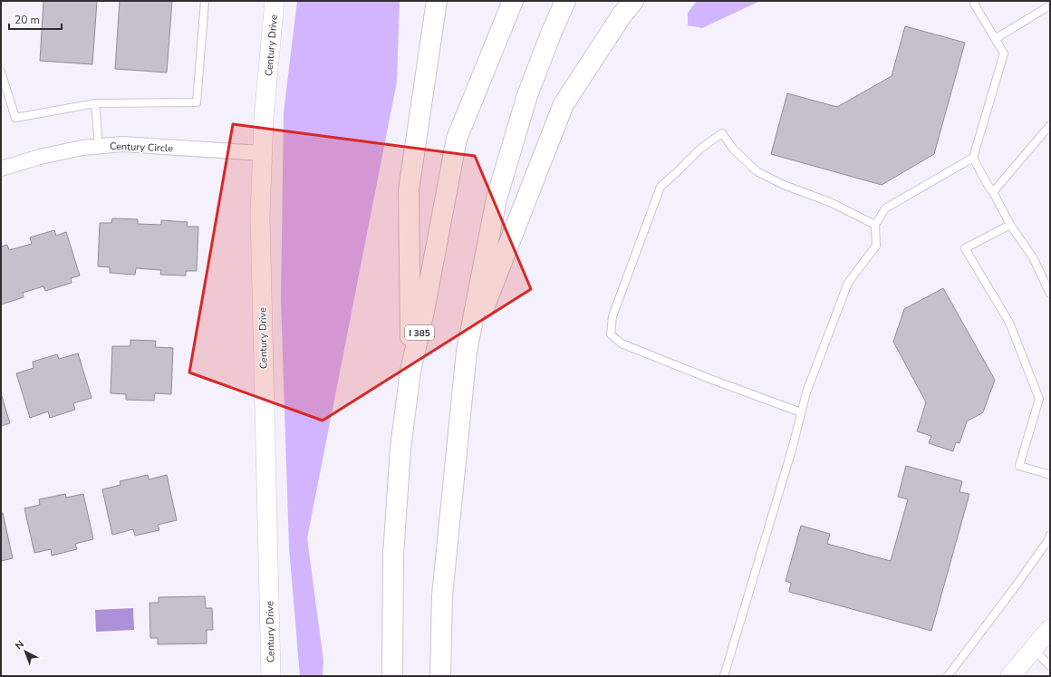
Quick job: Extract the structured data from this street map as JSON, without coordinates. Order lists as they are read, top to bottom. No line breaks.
{"streets":{"highway":["I 385"],"street":["Century Drive","Century Circle"]},"crossings":[["Century Drive","Century Circle"]],"scale_bar":"20 m","north":"top left"}
